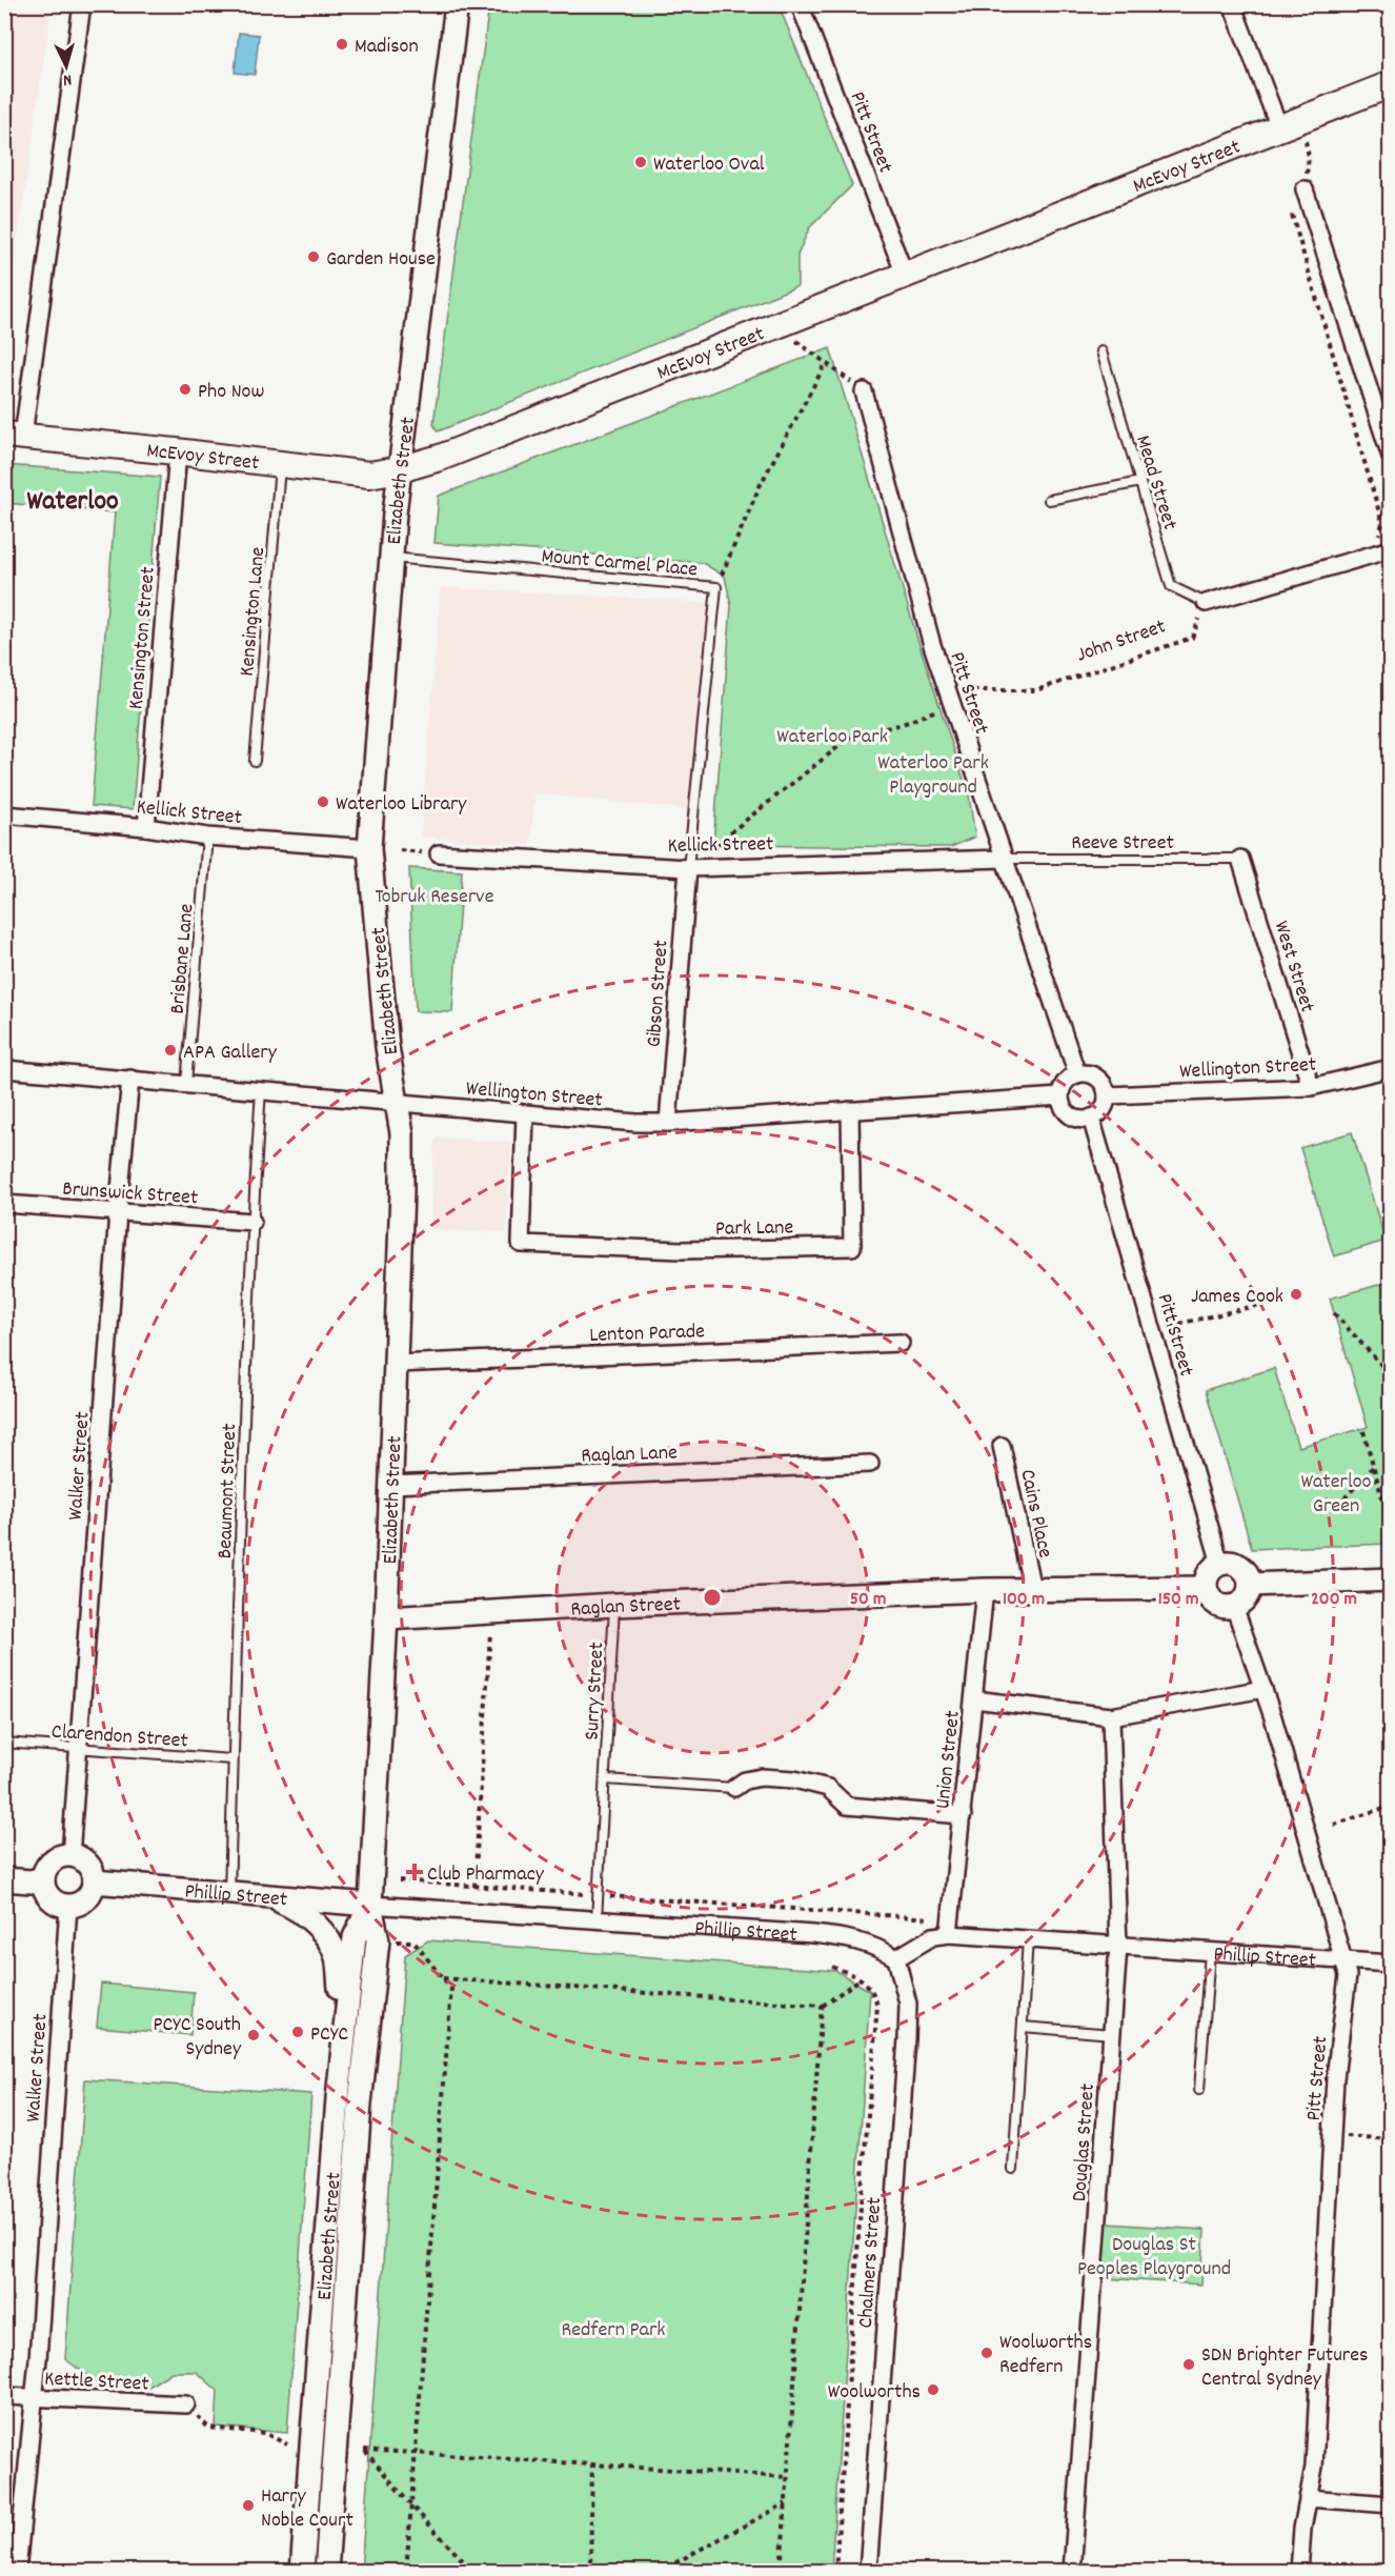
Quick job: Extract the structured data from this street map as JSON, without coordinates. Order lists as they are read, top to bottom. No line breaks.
{"streets":{"main road":["McEvoy Street","Elizabeth Street","Raglan Street","Phillip Street"],"street":["Pitt Street","Kensington Street","Kellick Street","West Street","Gibson Street","Wellington Street","Brunswick Street","Park Lane","Lenton Parade","Raglan Lane","Walker Street","Cains Place","Union Street","Douglas Street","Chalmers Street","Kettle Street"],"lane":["Mead Street","Mount Carmel Place","Kensington Lane","Reeve Street","Brisbane Lane","Beaumont Street","Surry Street","Clarendon Street"],"path":["John Street"]},"crossings":[["Pitt Street","McEvoy Street"],["Pitt Street","John Street"],["Pitt Street","Kellick Street"],["Pitt Street","Reeve Street"],["Pitt Street","Wellington Street"],["Pitt Street","Raglan Street"],["Pitt Street","Phillip Street"],["McEvoy Street","Elizabeth Street"],["McEvoy Street","Kensington Lane"],["McEvoy Street","Kensington Street"],["Elizabeth Street","Mount Carmel Place"],["Elizabeth Street","Kellick Street"],["Elizabeth Street","Wellington Street"],["Elizabeth Street","Lenton Parade"],["Elizabeth Street","Raglan Lane"],["Elizabeth Street","Raglan Street"],["Elizabeth Street","Phillip Street"],["Mead Street","John Street"],["Mount Carmel Place","Kellick Street"],["Mount Carmel Place","Gibson Street"],["Kensington Street","Kellick Street"],["Kellick Street","Reeve Street"],["Kellick Street","Brisbane Lane"],["Kellick Street","Gibson Street"],["Reeve Street","West Street"],["Brisbane Lane","Wellington Street"],["West Street","Wellington Street"],["Gibson Street","Wellington Street"],["Wellington Street","Park Lane"],["Wellington Street","Walker Street"],["Wellington Street","Beaumont Street"],["Brunswick Street","Walker Street"],["Brunswick Street","Beaumont Street"],["Walker Street","Clarendon Street"],["Walker Street","Phillip Street"],["Walker Street","Kettle Street"],["Beaumont Street","Clarendon Street"],["Beaumont Street","Phillip Street"],["Cains Place","Raglan Street"],["Raglan Street","Surry Street"],["Raglan Street","Union Street"],["Surry Street","Phillip Street"],["Union Street","Phillip Street"],["Phillip Street","Douglas Street"],["Phillip Street","Chalmers Street"]],"districts":["Waterloo"],"parks":["Waterloo Park","Waterloo Park Playground","Tobruk Reserve","Waterloo Green","Douglas St Peoples Playground","Redfern Park"],"places":{"other":["Madison","Waterloo Oval","Garden House","Pho Now","Waterloo Library","APA Gallery","James Cook","PCYC","PCYC South Sydney","Woolworths Redfern","SDN Brighter Futures Central Sydney","Woolworths","Harry Noble Court"],"health":["Club Pharmacy"]},"north":"bottom","rings":["50 m","100 m","150 m","200 m"]}
